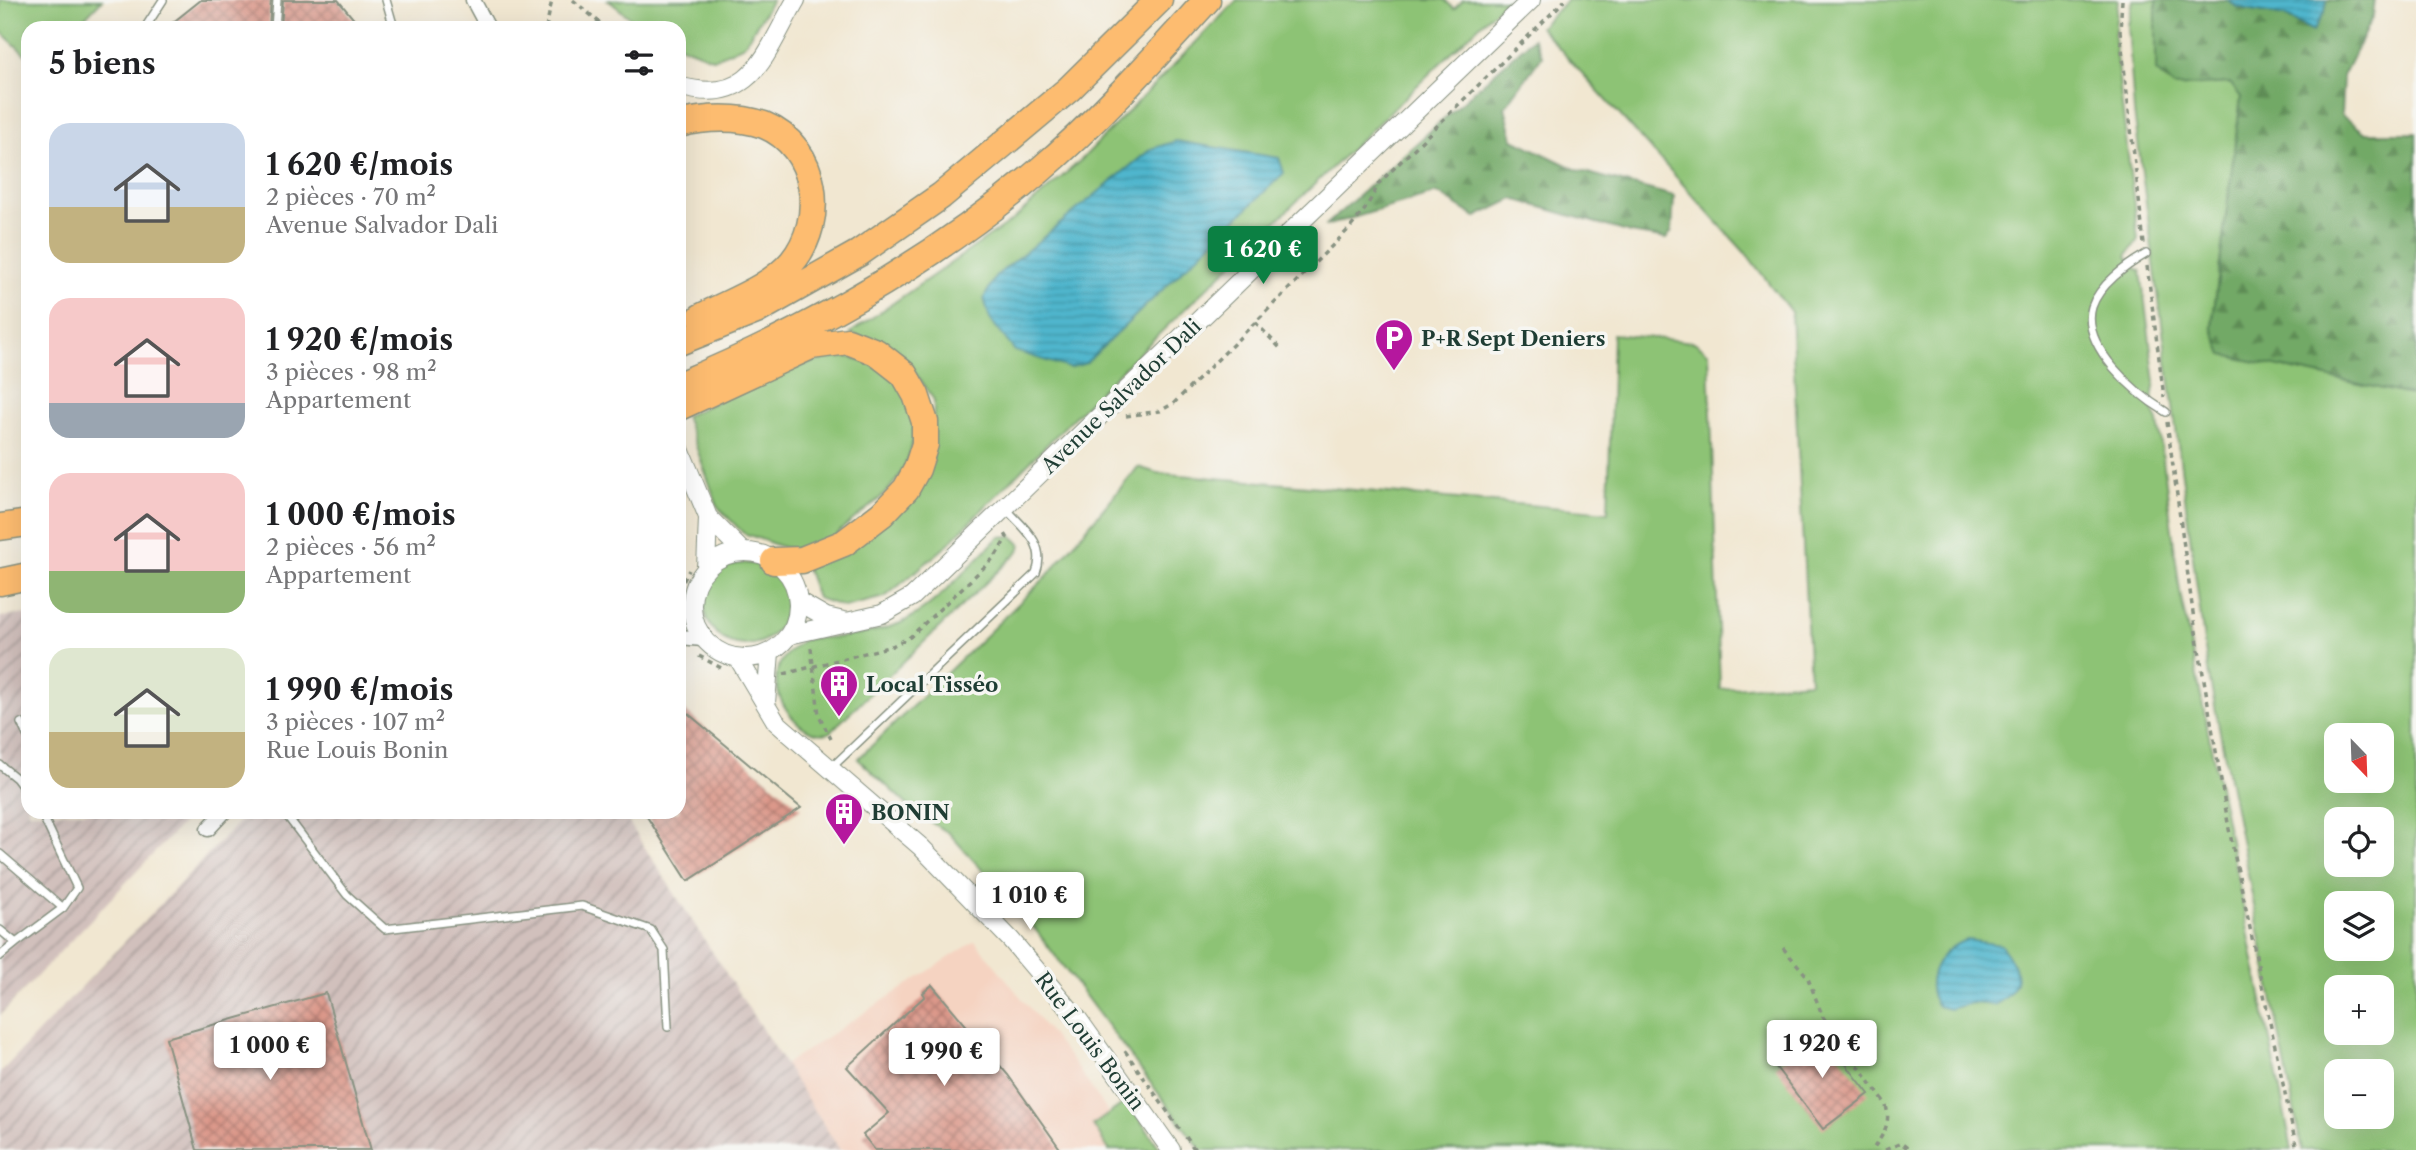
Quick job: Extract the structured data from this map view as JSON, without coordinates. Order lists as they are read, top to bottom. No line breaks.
{"streets":{"street":["Avenue Salvador Dali","Rue Louis Bonin"]},"places":{"parking":["P+R Sept Deniers"],"building":["Local Tisséo","BONIN"]},"north":"bottom right","page":{"heading":"5 biens","list":[{"name":"1 620 €/mois","note":"2 pièces · 70 m² · Avenue Salvador Dali"},{"name":"1 920 €/mois","note":"3 pièces · 98 m² · Appartement"},{"name":"1 000 €/mois","note":"2 pièces · 56 m² · Appartement"},{"name":"1 990 €/mois","note":"3 pièces · 107 m² · Rue Louis Bonin"}],"price":["1 620 €","1 010 €","1 920 €","1 000 €","1 990 €"],"map_buttons":["+","−"]}}
